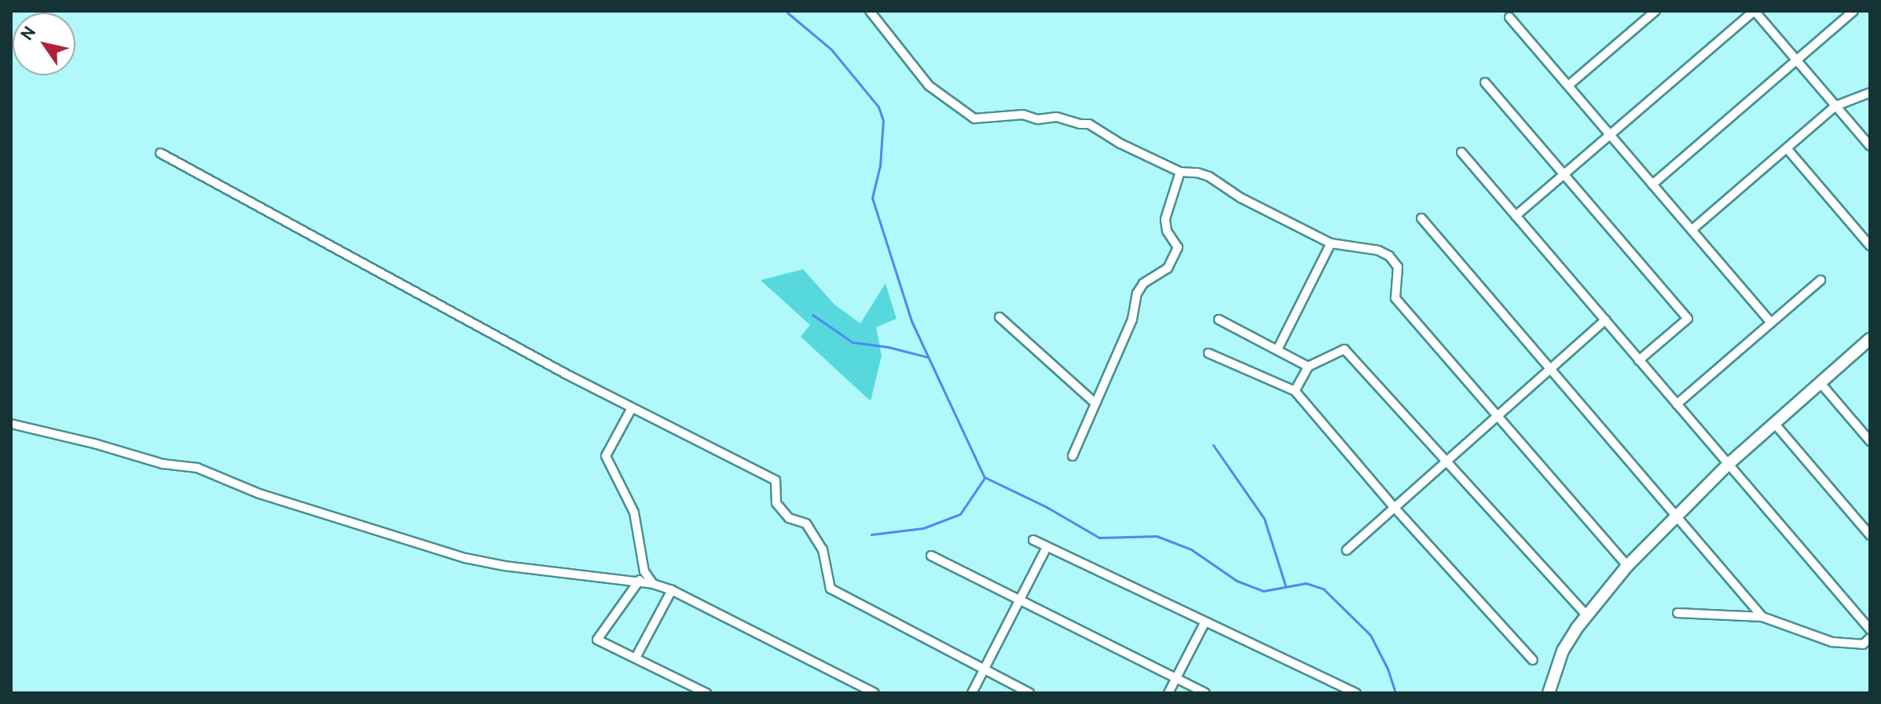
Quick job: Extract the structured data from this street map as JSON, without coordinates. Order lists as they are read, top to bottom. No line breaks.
{"north":"top left"}
